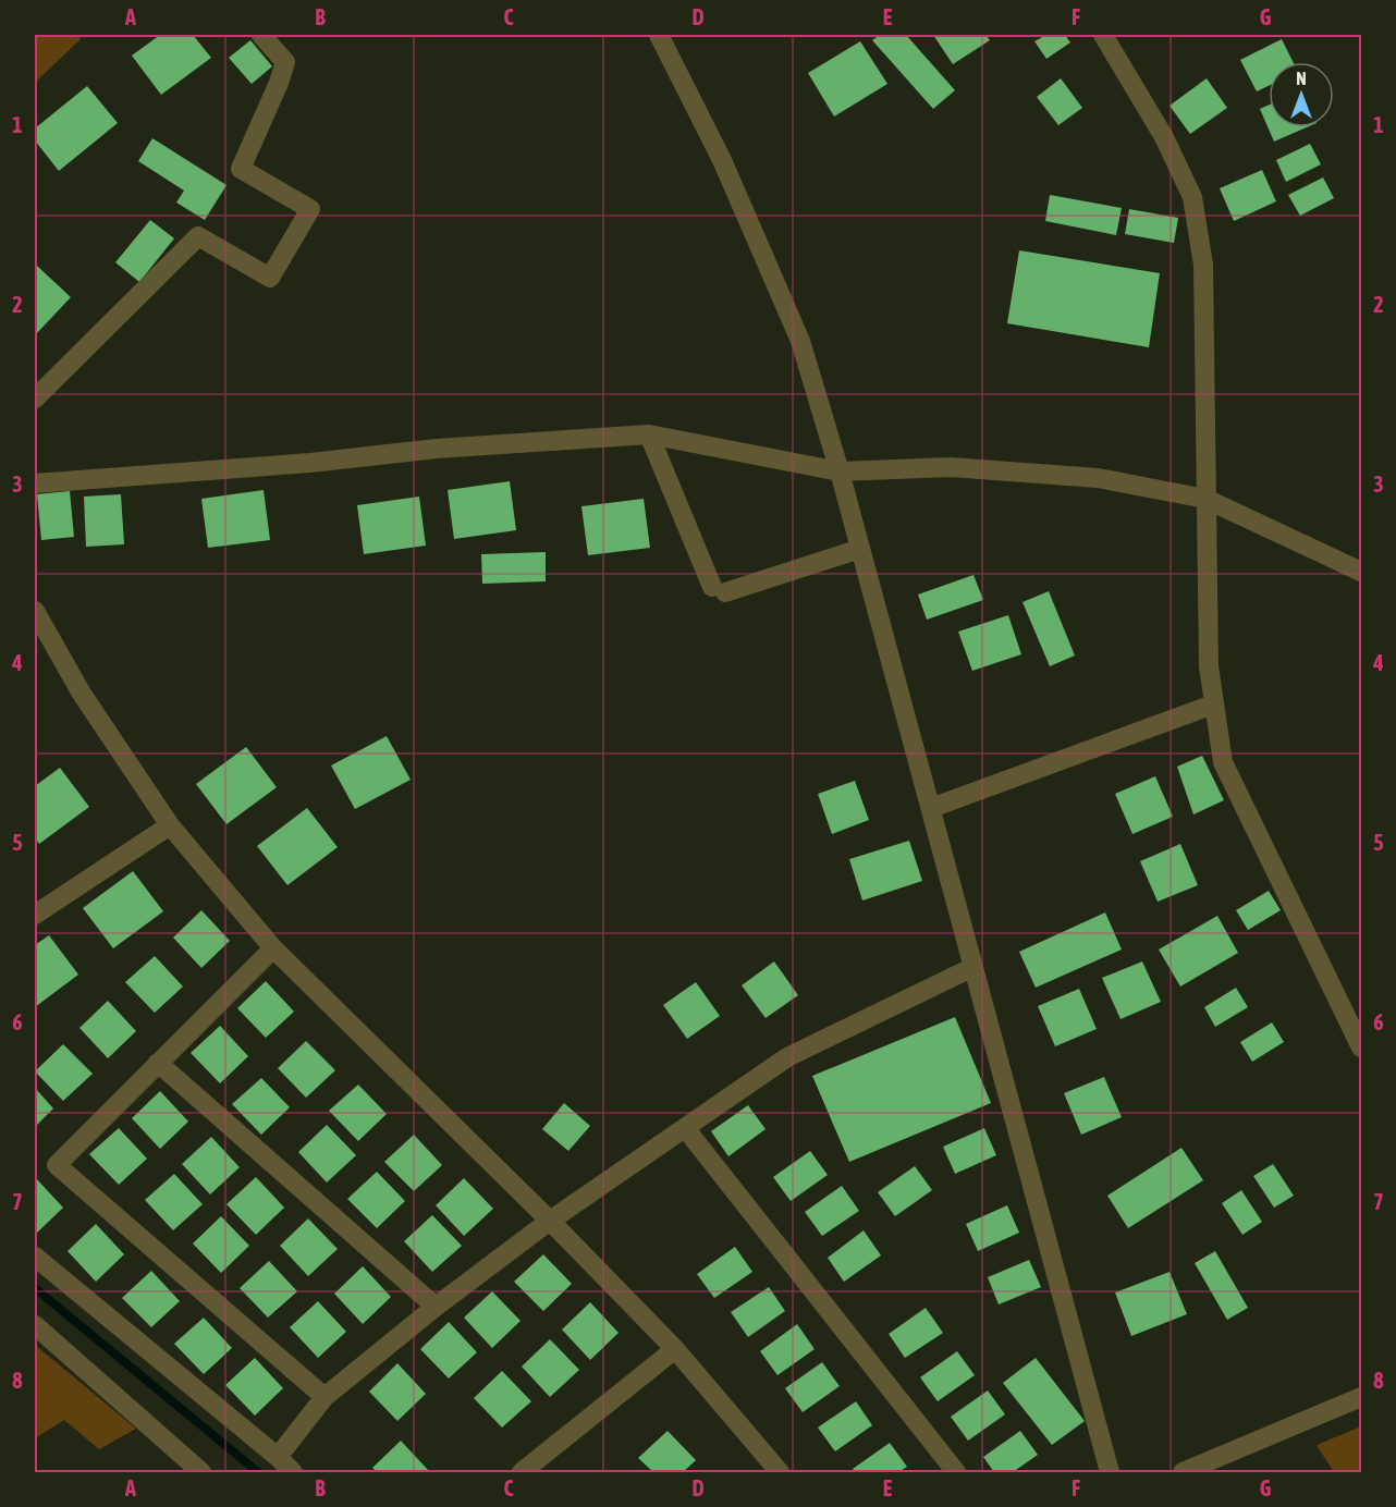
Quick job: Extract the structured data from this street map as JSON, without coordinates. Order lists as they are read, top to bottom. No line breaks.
{"north":"top","grid":{"columns":["A","B","C","D","E","F","G"],"rows":["1","2","3","4","5","6","7","8"]}}
